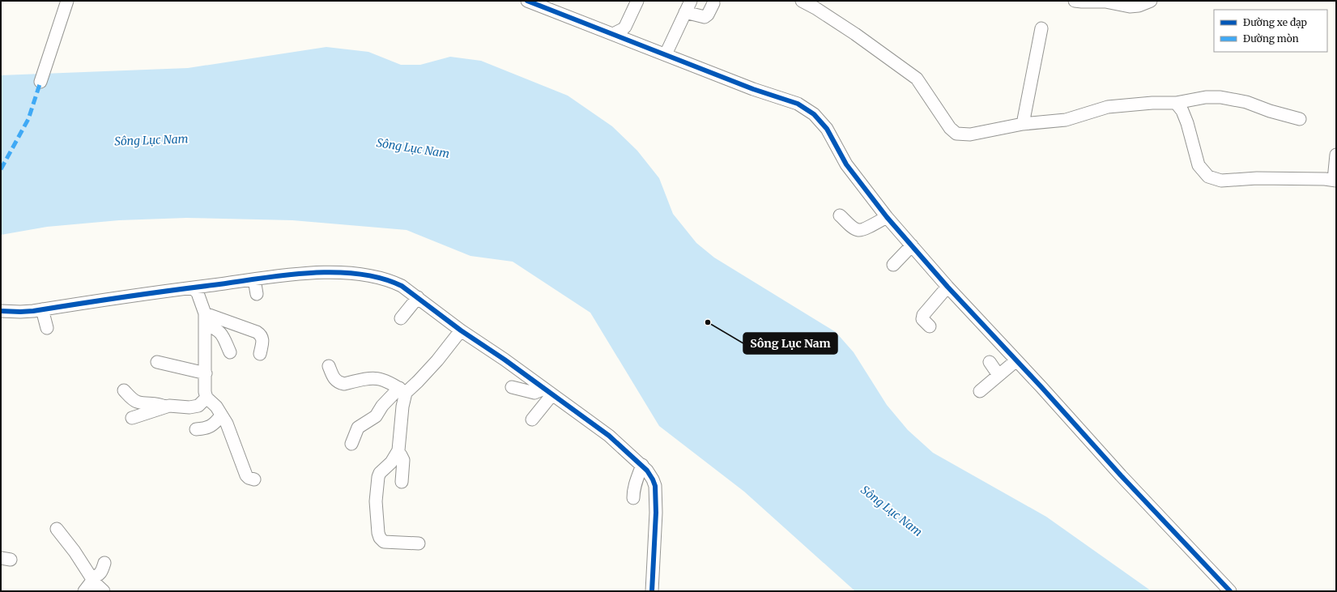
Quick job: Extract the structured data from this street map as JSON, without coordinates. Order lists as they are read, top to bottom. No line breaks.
{"water":["Sông Lục Nam"],"places":["Sông Lục Nam"],"legend":["Đường xe đạp","Đường mòn"]}
